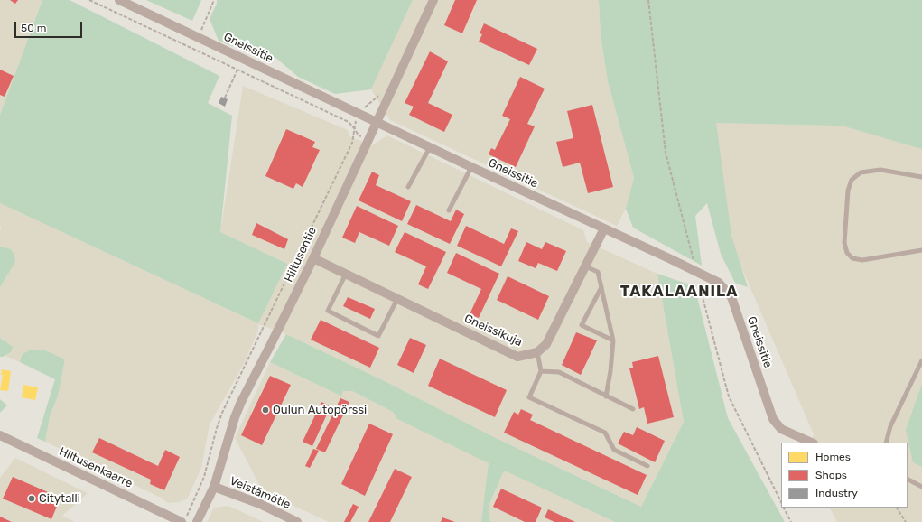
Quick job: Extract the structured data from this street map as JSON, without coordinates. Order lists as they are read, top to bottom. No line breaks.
{"streets":{"street":["Gneissitie","Hiltusentie","Gneissikuja","Hiltusenkaarre","Veistämötie"]},"crossings":[["Gneissitie","Hiltusentie"],["Hiltusentie","Gneissikuja"],["Hiltusentie","Veistämötie"]],"districts":["TAKALAANILA"],"places":["Oulun Autopörssi","Citytalli"],"legend":["Homes","Shops","Industry"],"scale_bar":"50 m"}
